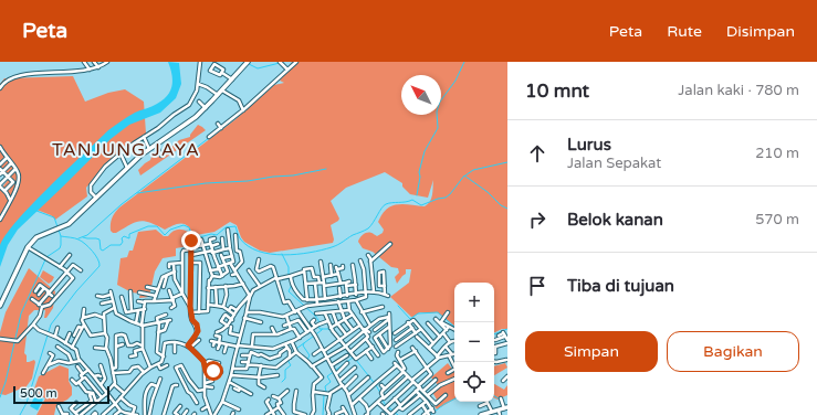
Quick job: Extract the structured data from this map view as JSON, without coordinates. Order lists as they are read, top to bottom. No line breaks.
{"districts":["TANJUNG JAYA"],"scale_bar":"500 m","north":"top left","page":{"header":"Peta","nav":["Peta","Rute","Disimpan"],"heading":["10 mnt","Jalan kaki · 780 m"],"list":[["Lurus","Jalan Sepakat","210 m"],["Belok kanan","570 m"],"Tiba di tujuan"],"map_buttons":["+","−"],"buttons":["Simpan","Bagikan"],"scale":"500 m"}}
